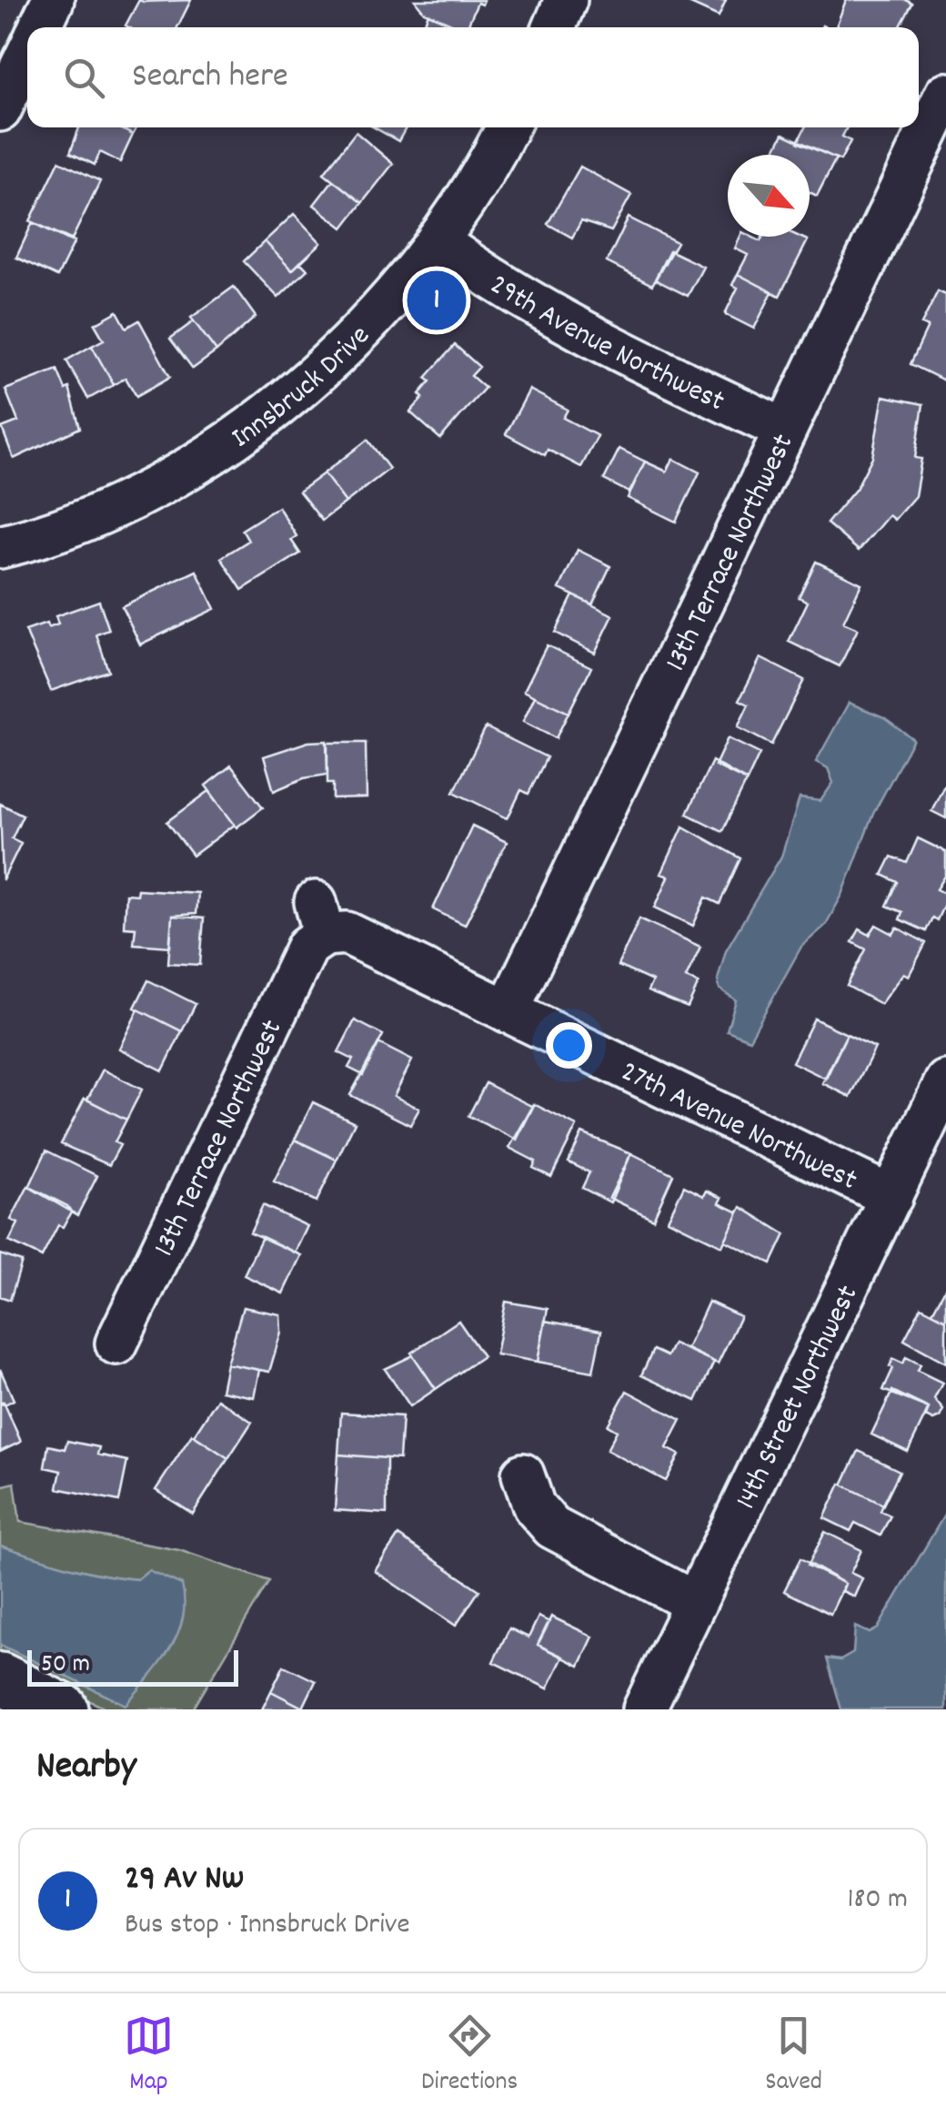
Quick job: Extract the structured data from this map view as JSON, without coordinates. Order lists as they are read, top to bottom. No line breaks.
{"streets":{"street":["29th Avenue Northwest","Innsbruck Drive","13th Terrace Northwest","27th Avenue Northwest","14th Street Northwest"]},"crossings":[["29th Avenue Northwest","Innsbruck Drive"],["29th Avenue Northwest","13th Terrace Northwest"],["13th Terrace Northwest","27th Avenue Northwest"],["27th Avenue Northwest","14th Street Northwest"]],"scale_bar":"50 m","north":"bottom right","page":{"search":"Search here","pins":"1","scale":"50 m","heading":"Nearby","list":[{"mark":"1","name":"29 Av Nw","note":"Bus stop · Innsbruck Drive","value":"180 m"}],"nav":["Map","Directions","Saved"]}}
